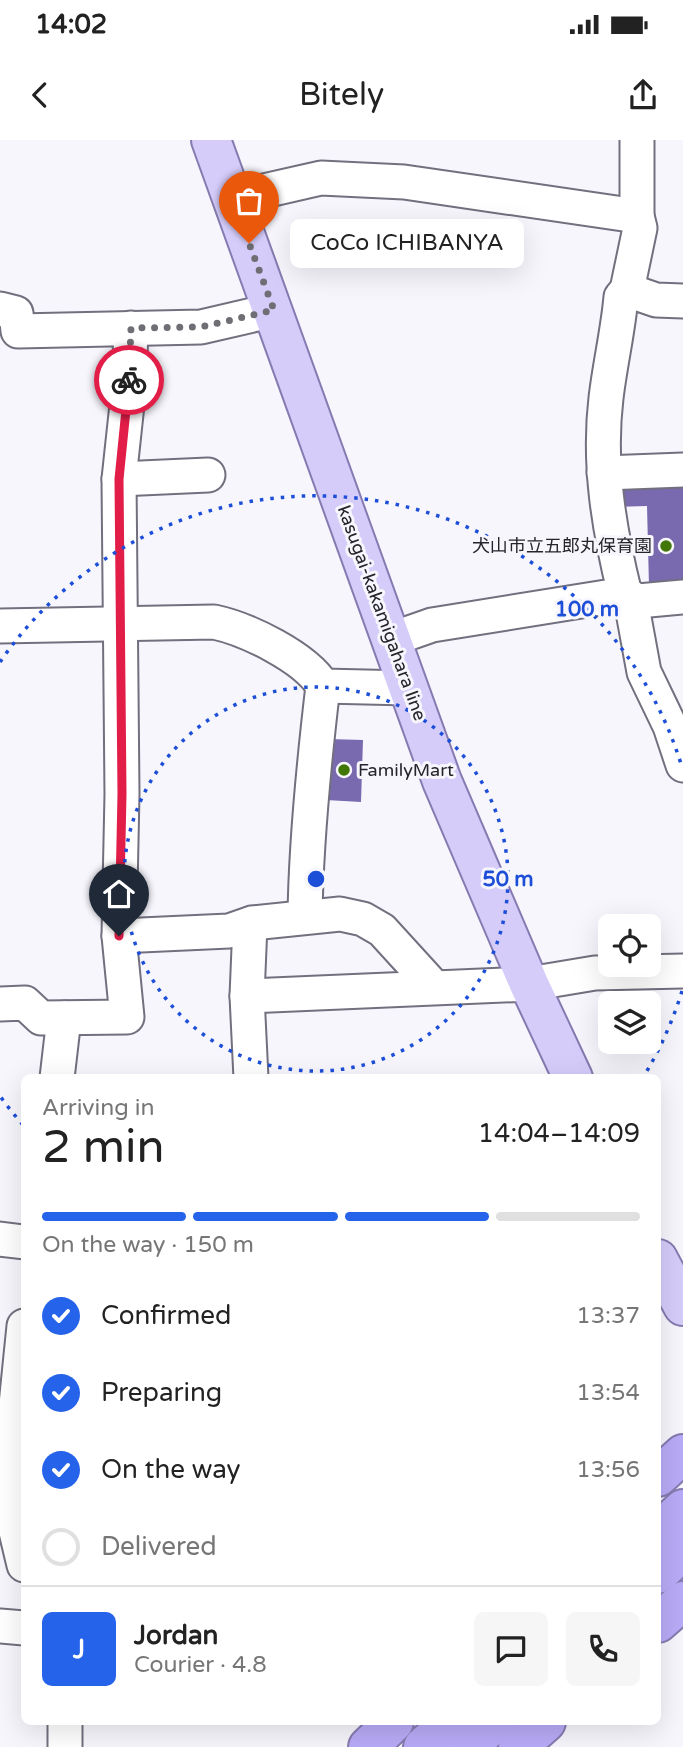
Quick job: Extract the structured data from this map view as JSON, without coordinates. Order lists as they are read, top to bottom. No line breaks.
{"streets":{"main road":["kasugai-kakamigahara line"]},"places":["CoCo ICHIBANYA","犬山市立五郎丸保育園","FamilyMart"],"page":{"status":"14:02","header":"Bitely","bubble":"CoCo ICHIBANYA","heading":["2 min","Arriving in","14:04–14:09"],"panel":["Jordan","Courier · 4.8"],"bar":"On the way · 150 m","list":[["Confirmed","13:37"],["Preparing","13:54"],["On the way","13:56"],"Delivered"],"round":"J"},"rings":["100 m","50 m"]}
